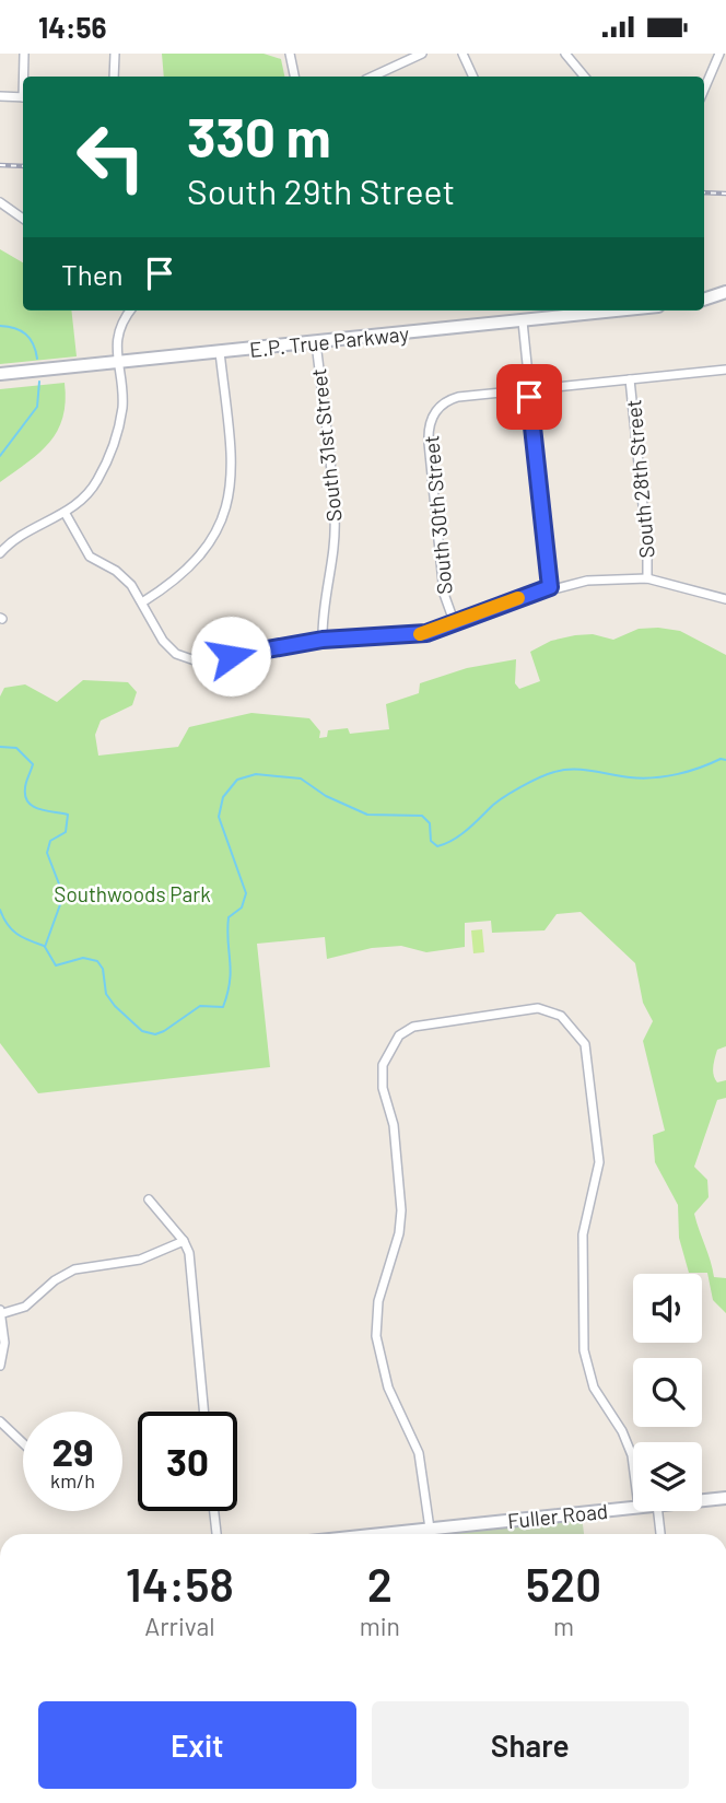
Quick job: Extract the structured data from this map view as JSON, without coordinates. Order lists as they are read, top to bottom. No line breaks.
{"streets":{"main road":["E.P. True Parkway","Fuller Road"],"street":["South 31st Street","South 28th Street","South 30th Street"]},"crossings":[["E.P. True Parkway","South 31st Street"]],"parks":["Southwoods Park"],"page":{"status":"14:56","turn":["330 m","South 29th Street"],"then":"Then","speed":"29 km/h","limit":"30","eta":["14:58","Arrival","2","min","520","m"],"buttons":["Exit","Share"]}}
